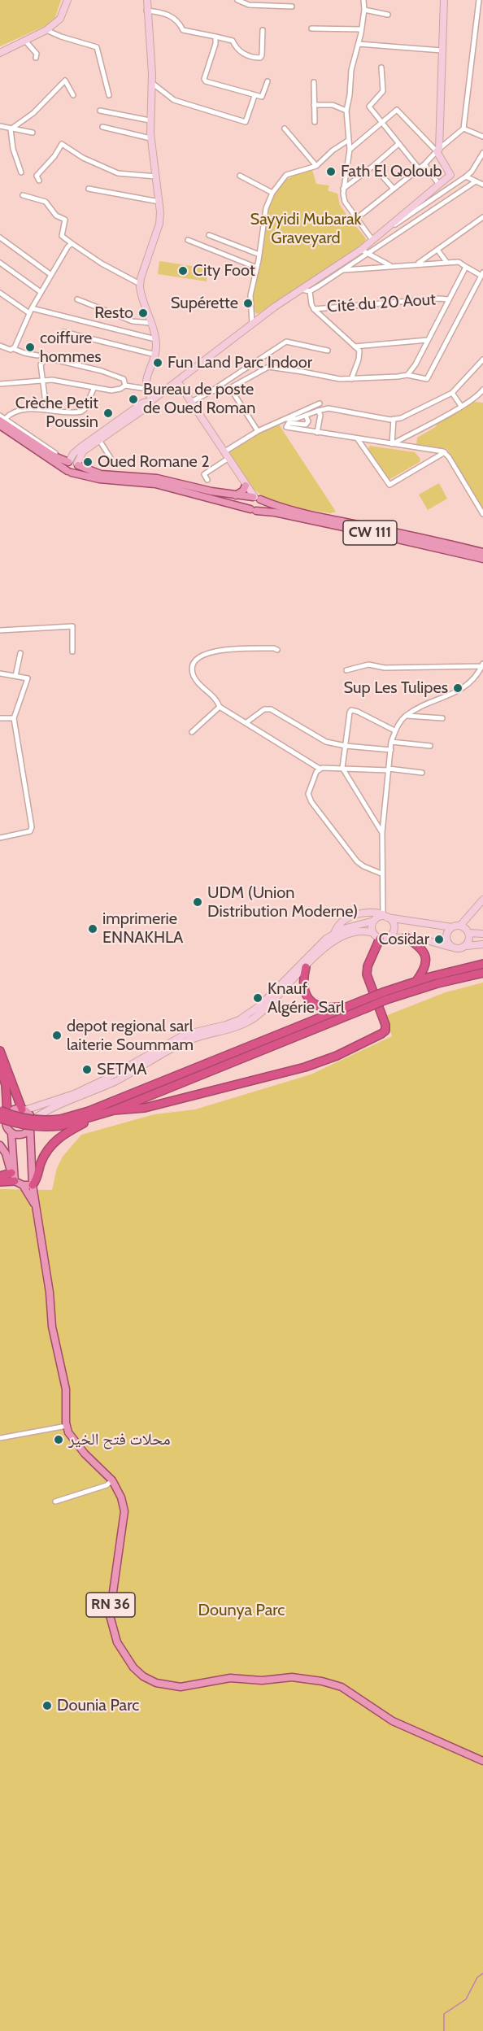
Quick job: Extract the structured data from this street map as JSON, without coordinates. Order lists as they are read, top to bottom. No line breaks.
{"streets":{"main road":["CW 111","RN 36"],"street":["Cité du 20 Aout"]},"parks":["Sayyidi Mubarak Graveyard","Dounya Parc"],"places":["Fath El Qoloub","City Foot","Supérette","Resto","coiffure hommes","Fun Land Parc Indoor","Bureau de poste de Oued Roman","Crèche Petit Poussin","Oued Romane 2","Sup Les Tulipes","UDM (Union Distribution Moderne)","imprimerie ENNAKHLA","Cosidar","Knauf Algérie Sarl","depot regional sarl laiterie Soummam","SETMA","محلات فتح الخير","Dounia Parc"]}
